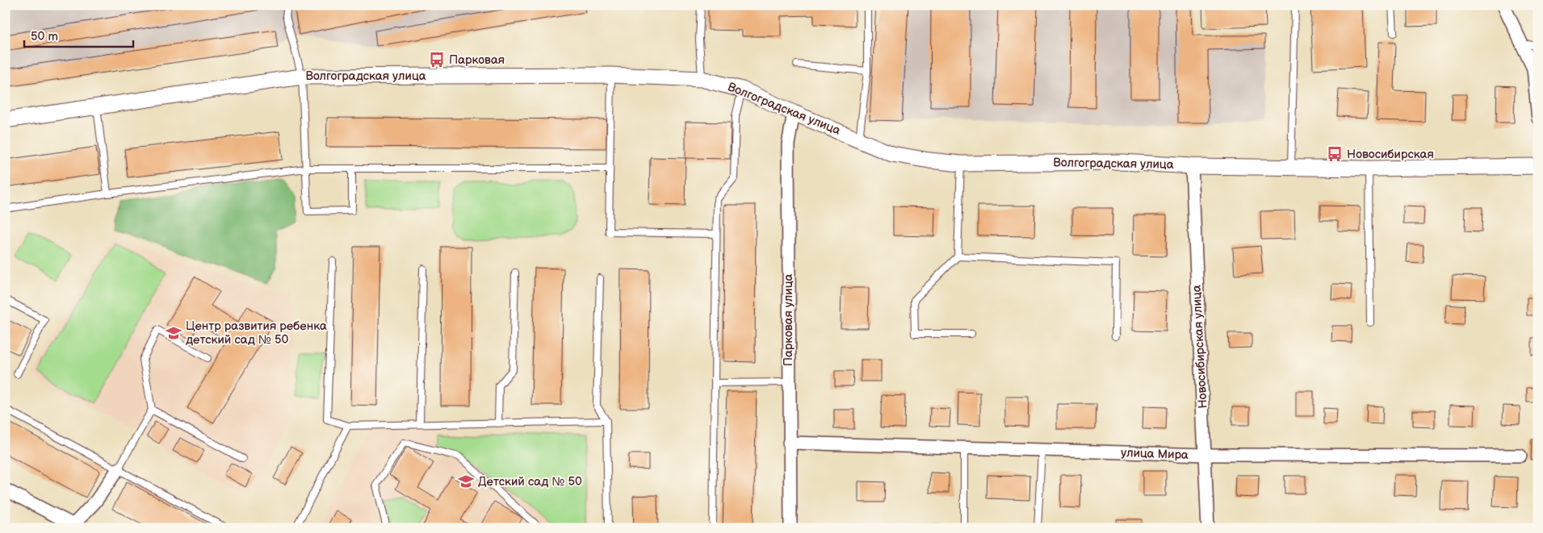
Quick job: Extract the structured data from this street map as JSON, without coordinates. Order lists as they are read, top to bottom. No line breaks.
{"streets":{"street":["Волгоградская улица","Парковая улица","Новосибирская улица","улица Мира"]},"crossings":[["Волгоградская улица","Парковая улица"],["Волгоградская улица","Новосибирская улица"],["Парковая улица","улица Мира"],["Новосибирская улица","улица Мира"]],"places":{"bus stop":["Парковая","Новосибирская"],"school or university":["Центр развития ребенка детский сад № 50","Детский сад № 50"]},"scale_bar":"50 m"}
